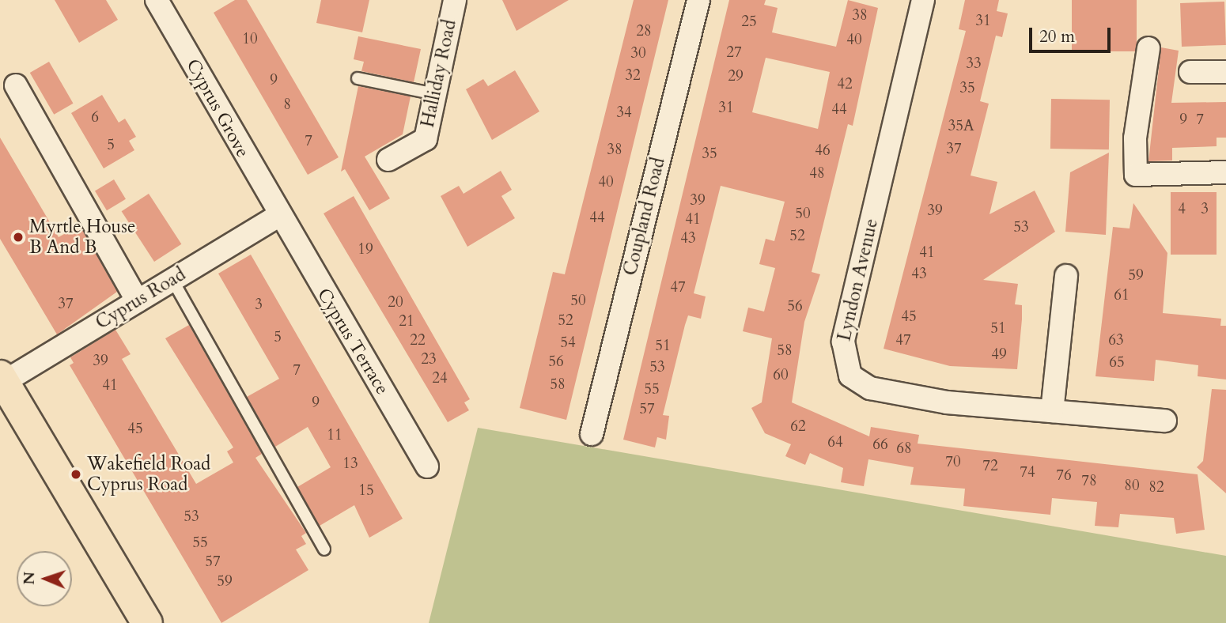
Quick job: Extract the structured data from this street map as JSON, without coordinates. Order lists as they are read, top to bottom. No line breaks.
{"streets":{"street":["Halliday Road","Cyprus Grove","Coupland Road","Lyndon Avenue","Cyprus Road","Cyprus Terrace"]},"crossings":[["Cyprus Grove","Cyprus Road"],["Cyprus Grove","Cyprus Terrace"],["Cyprus Road","Cyprus Terrace"]],"places":["Myrtle House B And B","Wakefield Road Cyprus Road"],"house_numbers":["38","31","25","28","10","40","27","30","33","32","29","9","42","35","8","31","44","34","6","9","7","35A","7","5","37","38","46","35","48","40","39","4","3","39","50","44","41","53","52","43","19","41","43","59","47","61","50","20","37","3","56","45","52","21","51","5","22","47","63","54","51","58","49","23","39","56","65","53","7","60","24","58","41","55","9","57","62","45","11","64","66","68","70","13","72","74","76","78","80","82","15","53","55","57","59"],"scale_bar":"20 m","north":"left"}
